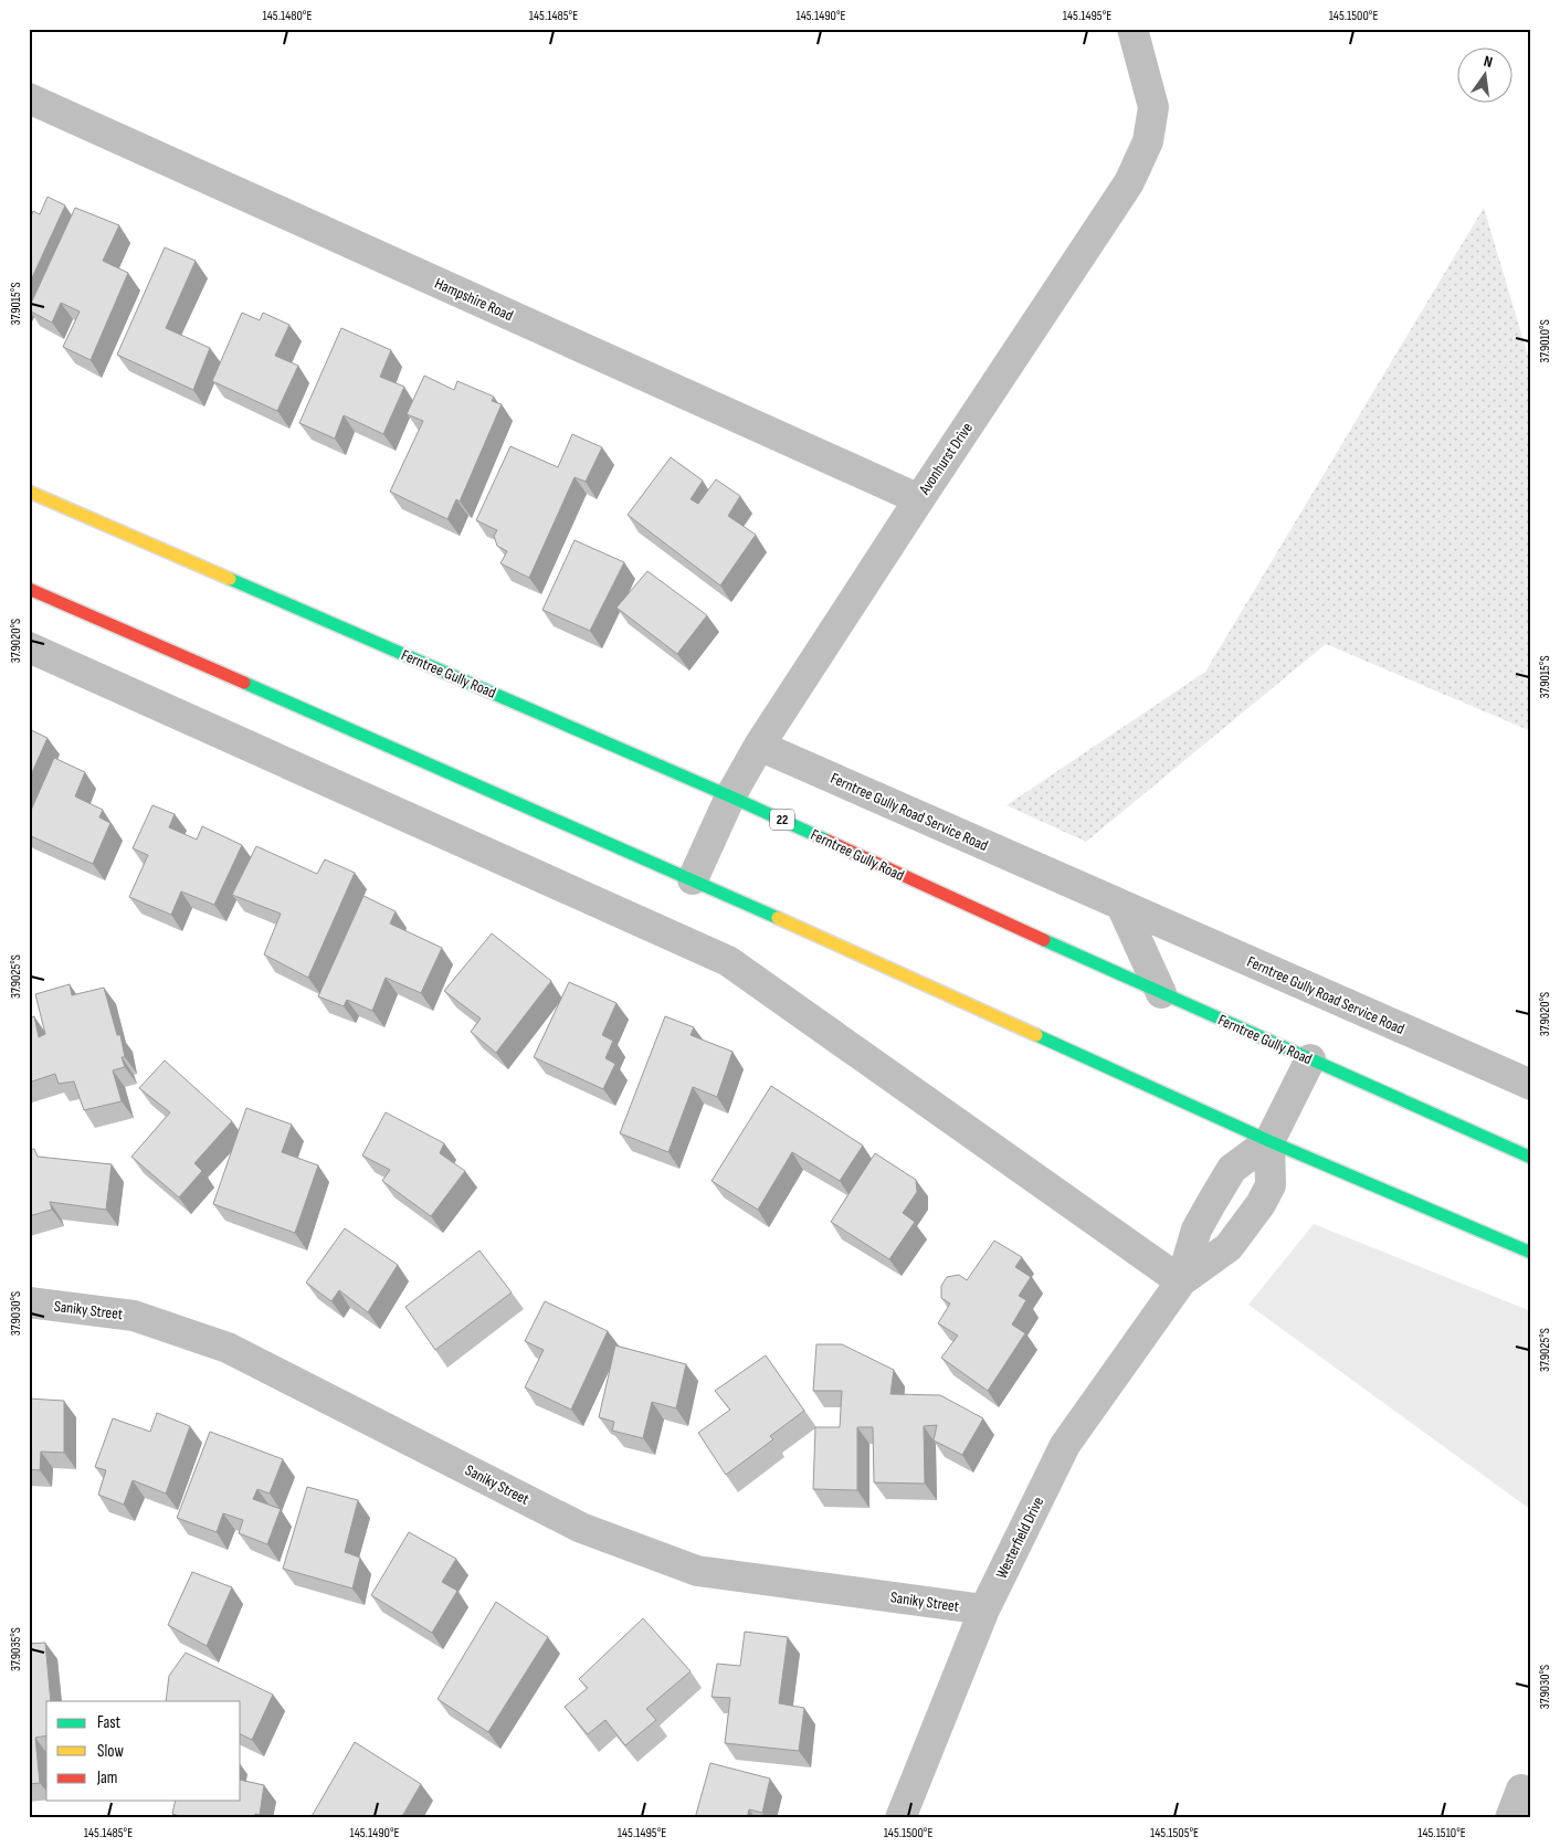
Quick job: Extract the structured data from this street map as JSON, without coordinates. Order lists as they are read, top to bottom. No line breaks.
{"streets":{"main road":["Ferntree Gully Road","22"],"street":["Hampshire Road","Avonhurst Drive","Ferntree Gully Road Service Road","Saniky Street","Westerfield Drive"]},"crossings":[["Hampshire Road","Avonhurst Drive"],["Avonhurst Drive","Ferntree Gully Road"],["Avonhurst Drive","Ferntree Gully Road Service Road"],["Ferntree Gully Road","Westerfield Drive"],["Saniky Street","Westerfield Drive"]],"legend":["Fast","Slow","Jam"],"north":"top","coordinates":["145.1480°E","145.1485°E","145.1490°E","145.1495°E","145.1500°E","37.9015°S","37.9010°S","37.9020°S","37.9025°S","37.9030°S","37.9035°S","145.1505°E","145.1510°E"]}
